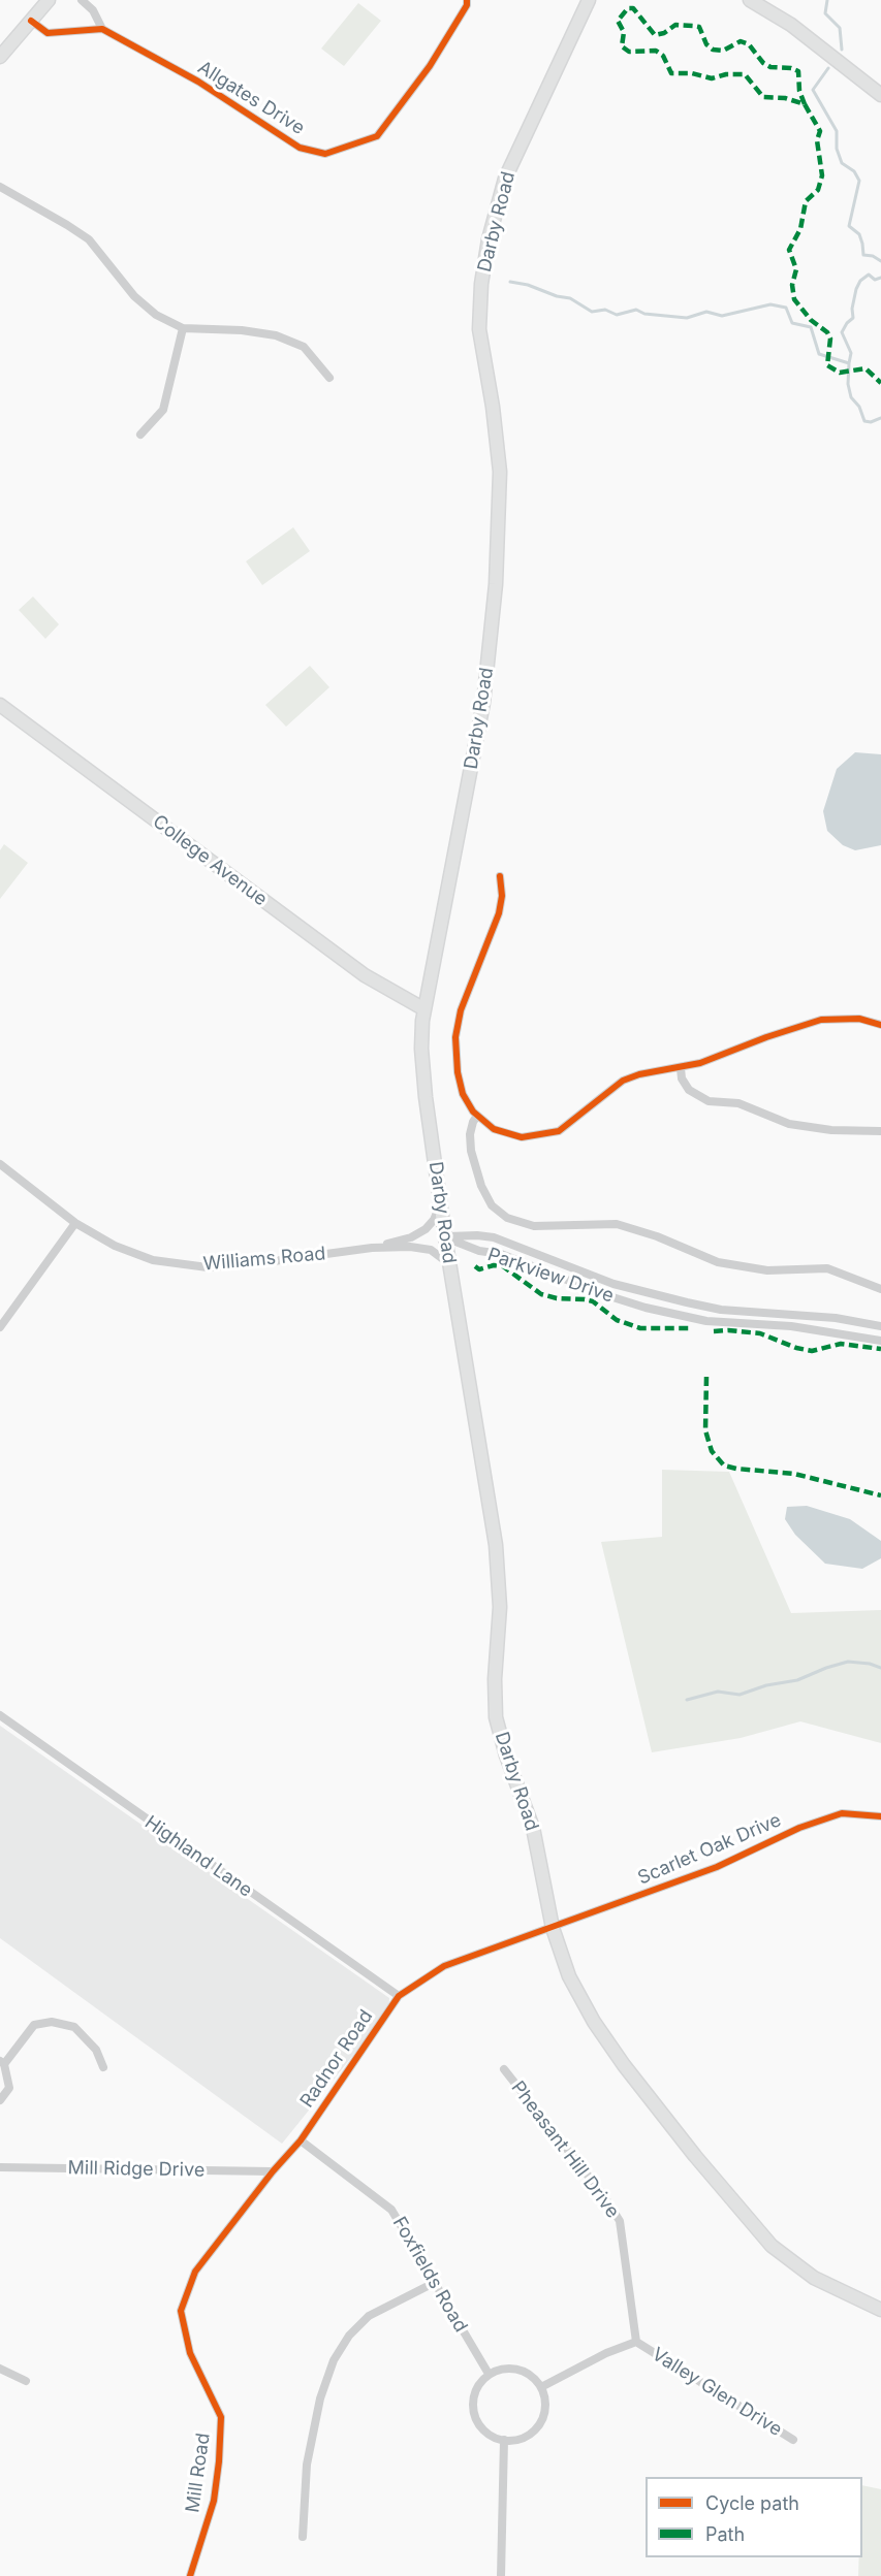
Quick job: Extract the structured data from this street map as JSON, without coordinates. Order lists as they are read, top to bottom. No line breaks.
{"streets":{"main road":["Darby Road","College Avenue"],"street":["Allgates Drive","Williams Road","Parkview Drive","Scarlet Oak Drive","Highland Lane","Radnor Road","Pheasant Hill Drive","Mill Ridge Drive","Foxfields Road","Valley Glen Drive","Mill Road"]},"crossings":[["Darby Road","College Avenue"],["Darby Road","Williams Road"],["Darby Road","Parkview Drive"],["Darby Road","Scarlet Oak Drive"],["Darby Road","Radnor Road"],["Scarlet Oak Drive","Radnor Road"],["Highland Lane","Radnor Road"],["Radnor Road","Mill Ridge Drive"],["Radnor Road","Foxfields Road"],["Radnor Road","Mill Road"],["Pheasant Hill Drive","Valley Glen Drive"],["Foxfields Road","Valley Glen Drive"]],"legend":["Cycle path","Path"]}
